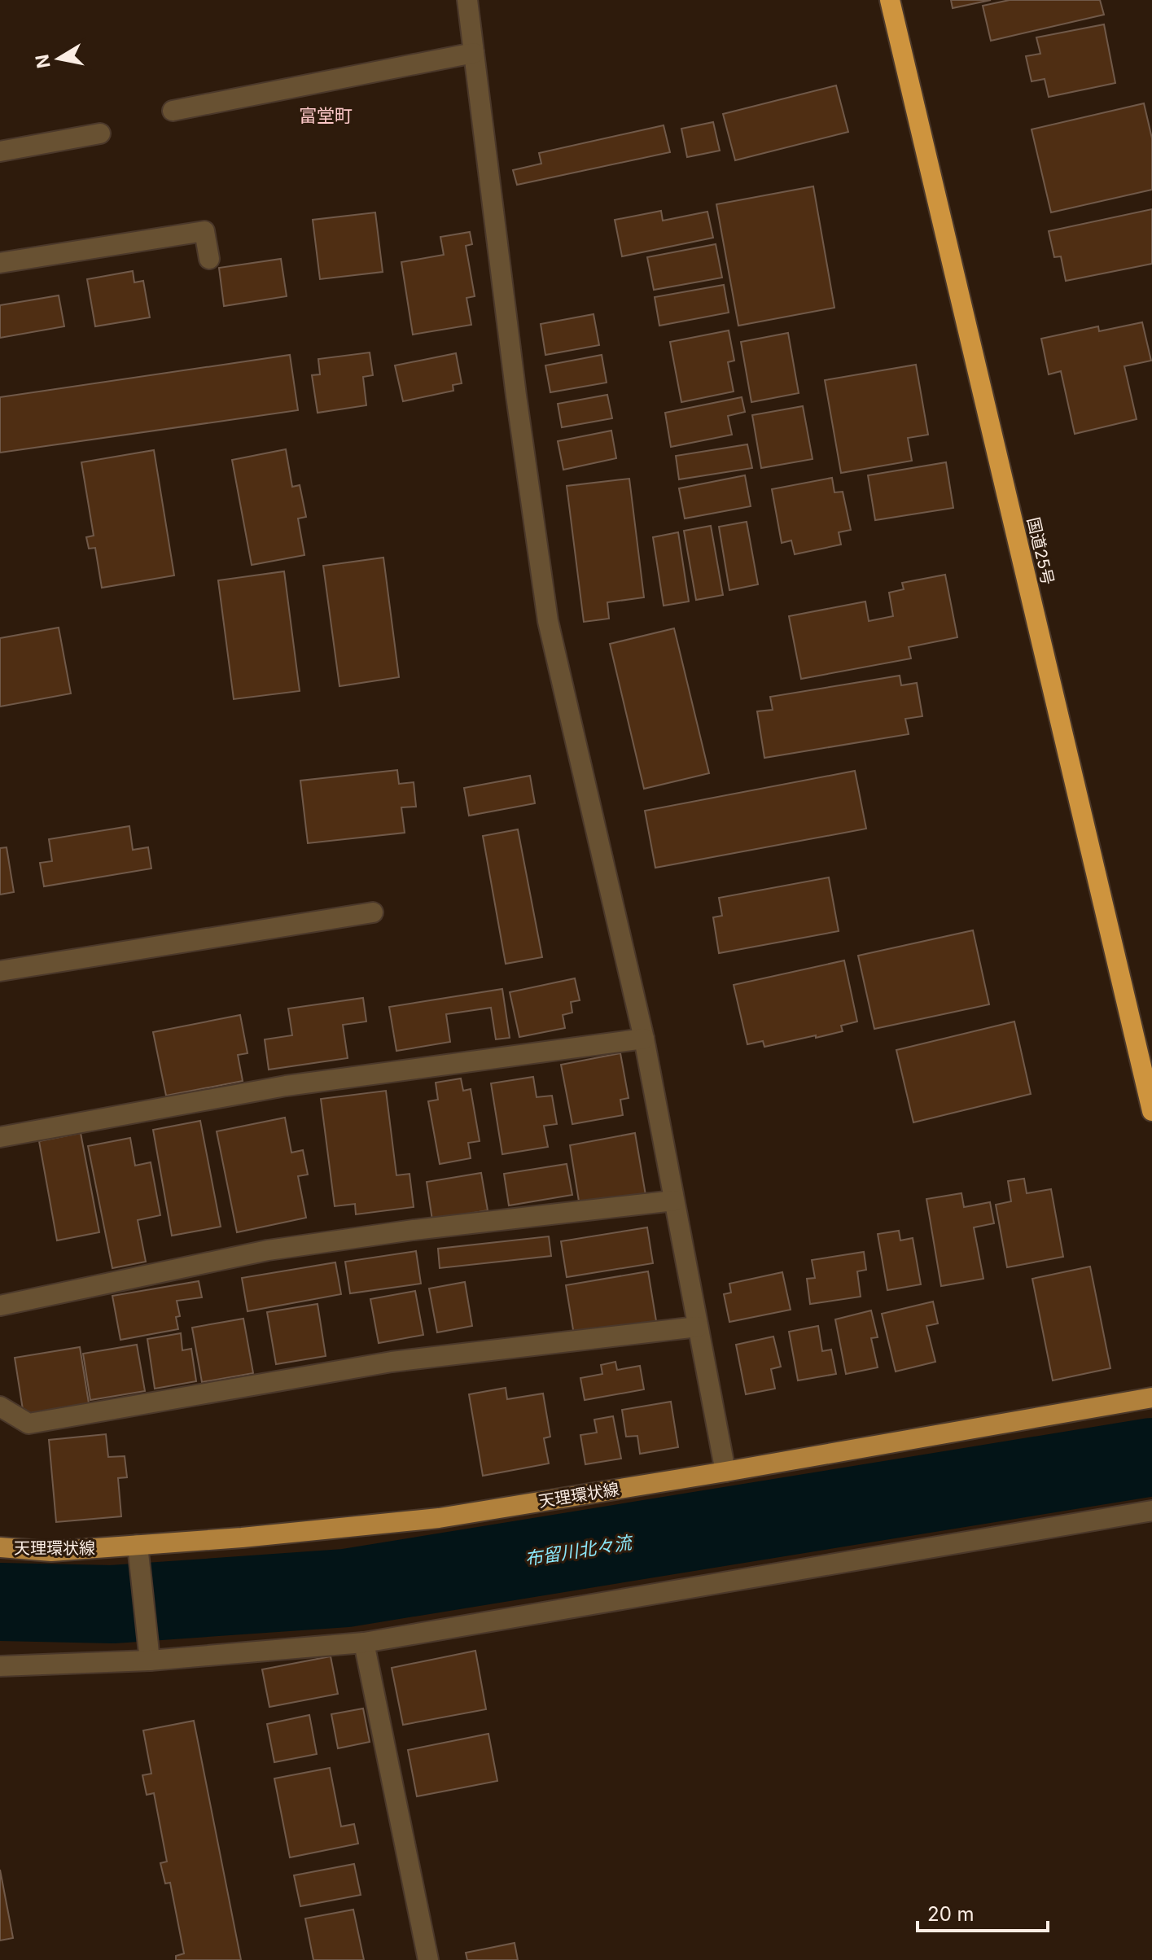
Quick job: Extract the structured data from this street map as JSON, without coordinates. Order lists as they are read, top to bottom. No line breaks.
{"streets":{"highway":["国道25号"],"main road":["天理環状線"]},"districts":["富堂町"],"water":["布留川北々流"],"scale_bar":"20 m","north":"left"}
